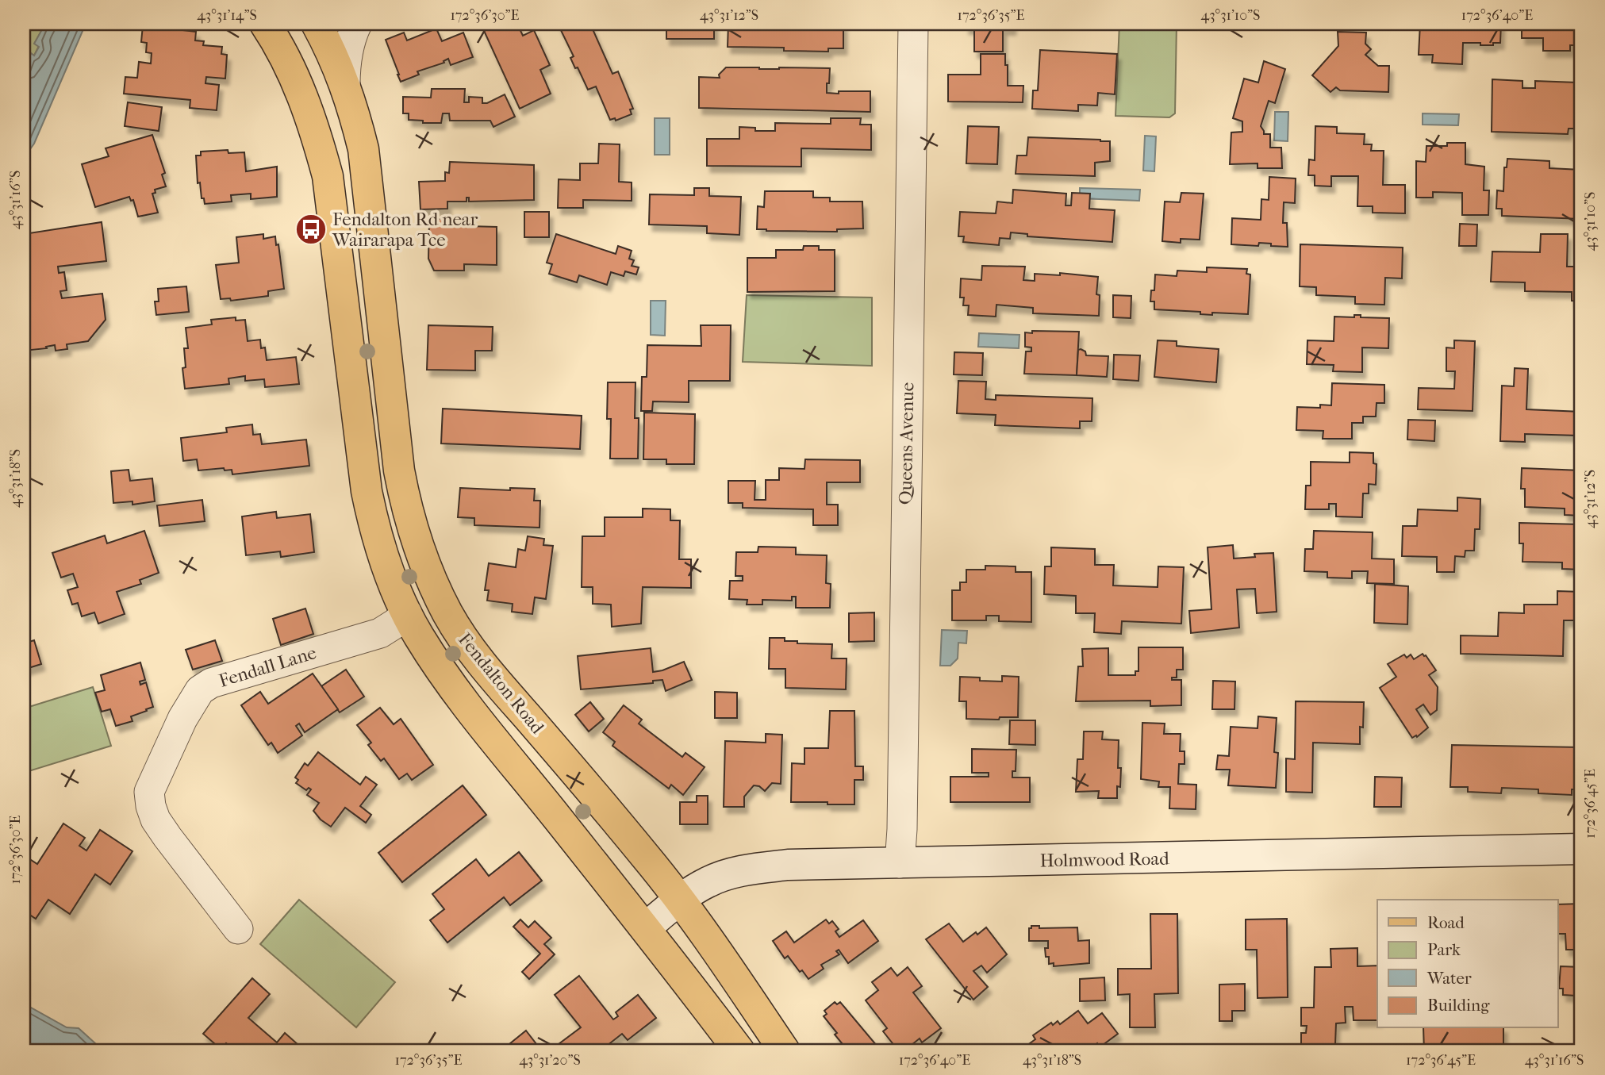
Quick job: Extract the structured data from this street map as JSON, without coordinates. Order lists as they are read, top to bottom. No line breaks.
{"streets":{"main road":["Fendalton Road"],"street":["Queens Avenue","Fendall Lane","Holmwood Road"]},"crossings":[["Queens Avenue","Holmwood Road"],["Fendall Lane","Fendalton Road"],["Fendalton Road","Holmwood Road"]],"places":{"bus stop":["Fendalton Rd near Wairarapa Tce"]},"legend":["Road","Park","Water","Building"],"coordinates":["43°31'14\"S","172°36'30\"E","43°31'12\"S","172°36'35\"E","43°31'10\"S","172°36'40\"E","43°31'16\"S","43°31'18\"S","172°36'45\"E","43°31'20\"S"]}
